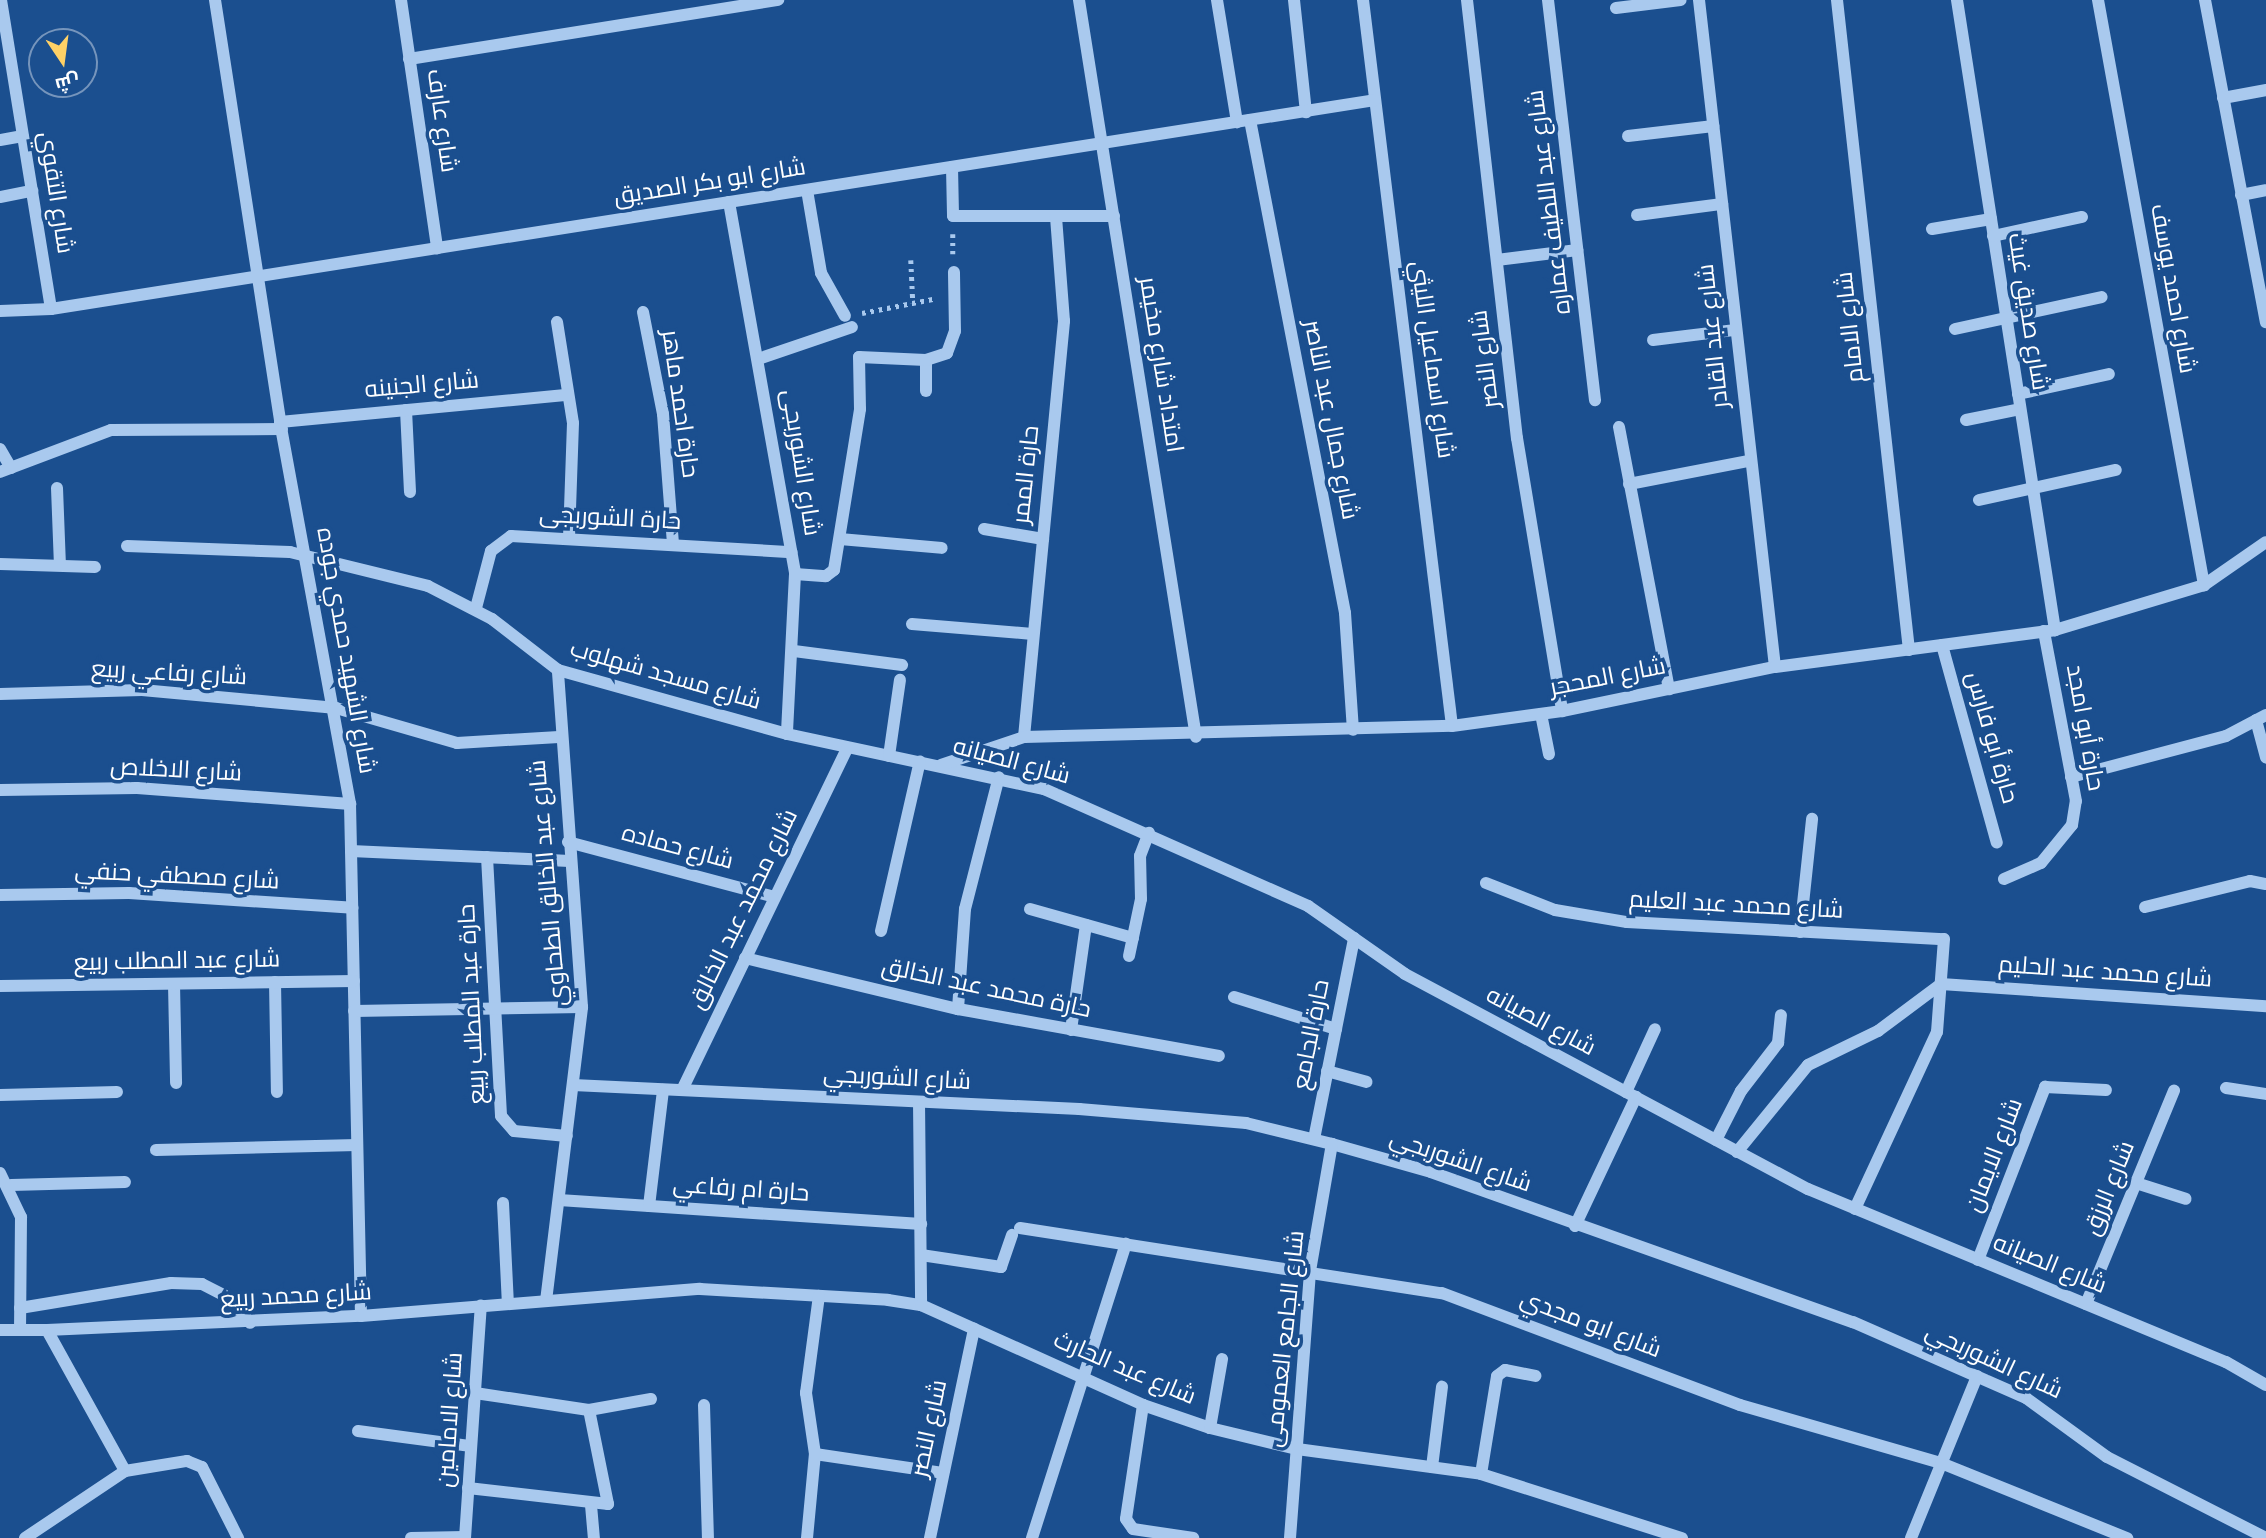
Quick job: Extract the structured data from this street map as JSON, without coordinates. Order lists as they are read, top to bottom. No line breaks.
{"streets":{"street":["شارع عارف","شارع ابو بكر الصديق","شارع التقوي","شارع عبد اللطيف عماره","شارع احمد يوسف","شارع صديق غيث","شارع الامام","شارع عبد القادر","شارع النصر","شارع اسماعيل الليثي","امتداد شارع مخيمر","شارع الجنينه","حارة احمد ماهر","شارع جمال عبد الناصر","شارع الشوربجى","حارة الممر","حارة الشوربجى","شارع الشهيد حمدي جوده","شارع رفاعي ربيع","شارع مسجد شهلوب","شارع المحجر","حارة أبو امجد","حارة أبو فارس","شارع الصيانه","شارع الاخلاص","شارع حماده","شارع مصطفي حنفي","شارع عبد الخالق الطحاوي","شارع محمد عبد العليم","شارع محمد عبد الخالق","شارع عبد المطلب ربيع","شارع محمد عبد الحليم","حارة محمد عبد الخالق","حارة عبد المطلب ربيع","حارة الجامع","شارع الشوربجي","شارع الايمان","شارع الرزق","حارة ام رفاعي","شارع محمد ربيع","شارع ابو مجدي","شارع الجامع العمومى","شارع عبد الحارث","شارع الامامين"]},"crossings":[["شارع عارف","شارع ابو بكر الصديق"],["شارع ابو بكر الصديق","شارع التقوي"],["شارع ابو بكر الصديق","شارع اسماعيل الليثي"],["شارع ابو بكر الصديق","امتداد شارع مخيمر"],["شارع ابو بكر الصديق","شارع جمال عبد الناصر"],["شارع ابو بكر الصديق","شارع الشوربجى"],["شارع ابو بكر الصديق","شارع الشهيد حمدي جوده"],["شارع احمد يوسف","شارع المحجر"],["شارع صديق غيث","شارع المحجر"],["شارع صديق غيث","حارة أبو امجد"],["شارع الامام","شارع المحجر"],["شارع عبد القادر","شارع المحجر"],["شارع النصر","شارع المحجر"],["شارع النصر","شارع عبد الحارث"],["شارع اسماعيل الليثي","شارع المحجر"],["امتداد شارع مخيمر","شارع المحجر"],["شارع الجنينه","شارع الشهيد حمدي جوده"],["حارة احمد ماهر","حارة الشوربجى"],["شارع جمال عبد الناصر","شارع المحجر"],["شارع الشوربجى","حارة الشوربجى"],["شارع الشوربجى","شارع مسجد شهلوب"],["شارع الشوربجى","شارع الصيانه"],["حارة الممر","شارع المحجر"],["حارة الشوربجى","شارع مسجد شهلوب"],["شارع الشهيد حمدي جوده","شارع رفاعي ربيع"],["شارع الشهيد حمدي جوده","شارع مسجد شهلوب"],["شارع الشهيد حمدي جوده","شارع الاخلاص"],["شارع الشهيد حمدي جوده","شارع مصطفي حنفي"],["شارع الشهيد حمدي جوده","شارع عبد المطلب ربيع"],["شارع الشهيد حمدي جوده","شارع محمد ربيع"],["شارع رفاعي ربيع","شارع عبد الخالق الطحاوي"],["شارع مسجد شهلوب","شارع الصيانه"],["شارع مسجد شهلوب","شارع عبد الخالق الطحاوي"],["شارع المحجر","حارة أبو امجد"],["شارع المحجر","حارة أبو فارس"],["شارع المحجر","شارع الصيانه"],["شارع الصيانه","شارع محمد عبد الخالق"],["شارع الصيانه","حارة الجامع"],["شارع الصيانه","شارع الايمان"],["شارع الصيانه","شارع الرزق"],["شارع حماده","شارع عبد الخالق الطحاوي"],["شارع حماده","شارع محمد عبد الخالق"],["شارع عبد الخالق الطحاوي","حارة عبد المطلب ربيع"],["شارع عبد الخالق الطحاوي","شارع الشوربجي"],["شارع عبد الخالق الطحاوي","حارة ام رفاعي"],["شارع عبد الخالق الطحاوي","شارع محمد ربيع"],["شارع عبد الخالق الطحاوي","شارع عبد الحارث"],["شارع محمد عبد العليم","شارع محمد عبد الحليم"],["شارع محمد عبد الخالق","حارة محمد عبد الخالق"],["شارع محمد عبد الخالق","شارع الشوربجي"],["حارة الجامع","شارع الشوربجي"],["شارع الشوربجي","شارع الجامع العمومى"],["شارع محمد ربيع","شارع عبد الحارث"],["شارع محمد ربيع","شارع الامامين"],["شارع ابو مجدي","شارع الجامع العمومى"],["شارع الجامع العمومى","شارع عبد الحارث"]],"north":"bottom"}
